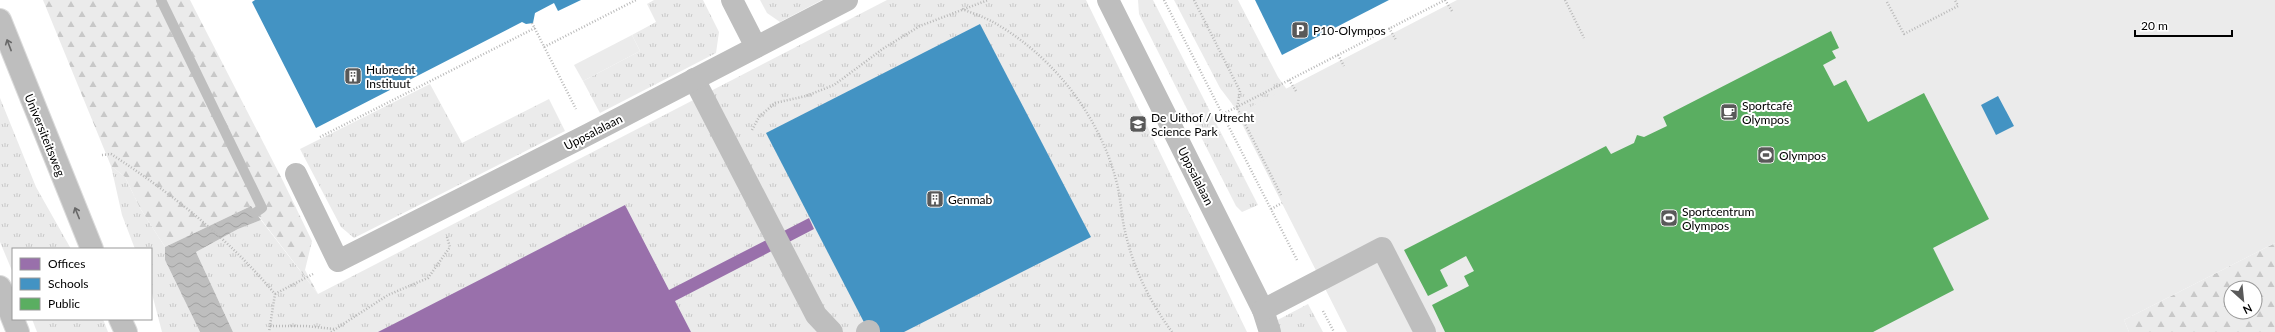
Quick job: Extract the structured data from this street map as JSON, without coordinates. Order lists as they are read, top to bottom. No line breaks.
{"streets":{"street":["Uppsalalaan","Universiteitsweg"]},"one_way":["Universiteitsweg"],"places":{"parking":["P10-Olympos"],"building":["Hubrecht Instituut","Genmab"],"cafe":["Sportcafé Olympos"],"school or university":["De Uithof / Utrecht Science Park"],"sports":["Olympos","Sportcentrum Olympos"]},"legend":["Offices","Schools","Public"],"scale_bar":"20 m","north":"bottom right"}
